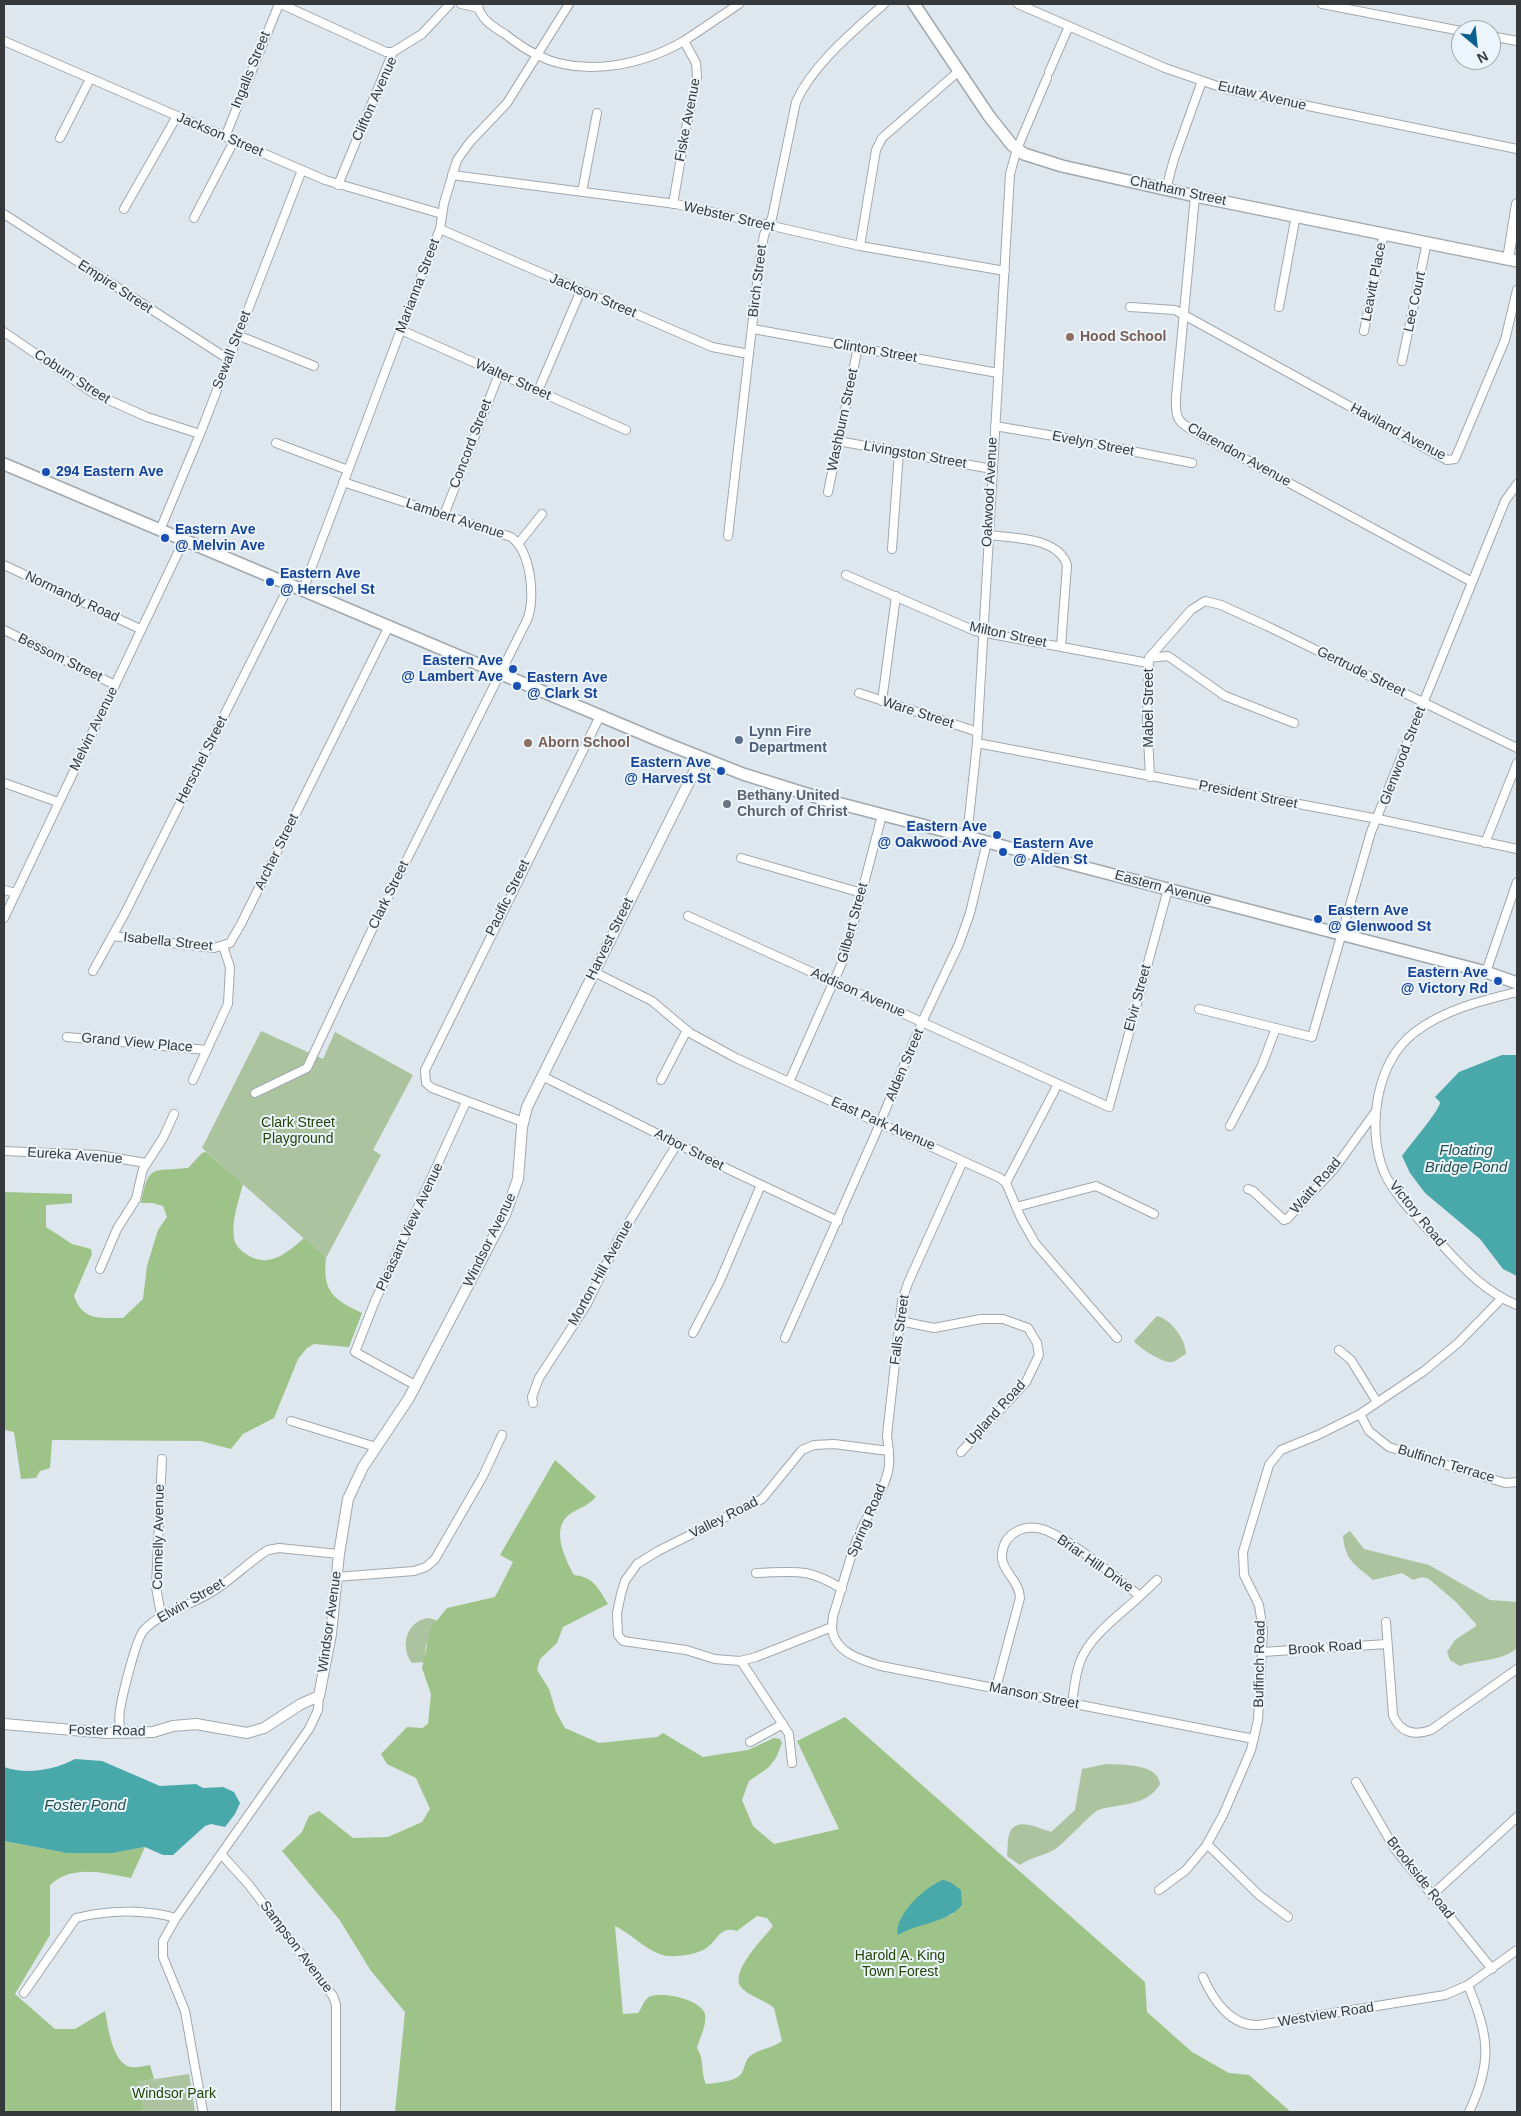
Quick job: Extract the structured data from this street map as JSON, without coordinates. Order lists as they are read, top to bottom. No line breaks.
{"streets":{"main road":["Chatham Street","Eastern Avenue"],"street":["Ingalls Street","Eutaw Avenue","Clifton Avenue","Fiske Avenue","Jackson Street","Webster Street","Birch Street","Leavitt Place","Marianna Street","Empire Street","Lee Court","Sewall Street","Clinton Street","Coburn Street","Walter Street","Washburn Street","Haviland Avenue","Concord Street","Evelyn Street","Livingston Street","Clarendon Avenue","Oakwood Avenue","Lambert Avenue","Normandy Road","Milton Street","Bessom Street","Gertrude Street","Mabel Street","Ware Street","Melvin Avenue","Glenwood Street","Herschel Street","President Street","Archer Street","Clark Street","Pacific Street","Gilbert Street","Harvest Street","Isabella Street","Addison Avenue","Elvir Street","Grand View Place","Alden Street","East Park Avenue","Arbor Street","Eureka Avenue","Waitt Road","Victory Road","Pleasant View Avenue","Windsor Avenue","Morton Hill Avenue","Falls Street","Upland Road","Bulfinch Terrace","Valley Road","Spring Road","Connelly Avenue","Briar Hill Drive","Elwin Street","Brook Road","Bulfinch Road","Manson Street","Foster Road","Brookside Road","Sampson Avenue","Westview Road"]},"crossings":[["Ingalls Street","Jackson Street"],["Eutaw Avenue","Oakwood Avenue"],["Clifton Avenue","Jackson Street"],["Fiske Avenue","Webster Street"],["Jackson Street","Birch Street"],["Jackson Street","Marianna Street"],["Jackson Street","Sewall Street"],["Chatham Street","Leavitt Place"],["Chatham Street","Lee Court"],["Chatham Street","Clarendon Avenue"],["Chatham Street","Oakwood Avenue"],["Webster Street","Birch Street"],["Webster Street","Marianna Street"],["Webster Street","Oakwood Avenue"],["Birch Street","Clinton Street"],["Marianna Street","Walter Street"],["Marianna Street","Lambert Avenue"],["Marianna Street","Eastern Avenue"],["Empire Street","Sewall Street"],["Sewall Street","Coburn Street"],["Sewall Street","Eastern Avenue"],["Clinton Street","Washburn Street"],["Clinton Street","Oakwood Avenue"],["Walter Street","Concord Street"],["Washburn Street","Livingston Street"],["Haviland Avenue","Clarendon Avenue"],["Concord Street","Lambert Avenue"],["Evelyn Street","Oakwood Avenue"],["Livingston Street","Oakwood Avenue"],["Clarendon Avenue","Glenwood Street"],["Oakwood Avenue","Milton Street"],["Oakwood Avenue","Ware Street"],["Oakwood Avenue","President Street"],["Oakwood Avenue","Eastern Avenue"],["Lambert Avenue","Eastern Avenue"],["Lambert Avenue","Clark Street"],["Normandy Road","Melvin Avenue"],["Milton Street","Mabel Street"],["Bessom Street","Melvin Avenue"],["Gertrude Street","Mabel Street"],["Gertrude Street","Glenwood Street"],["Mabel Street","President Street"],["Melvin Avenue","Eastern Avenue"],["Glenwood Street","President Street"],["Glenwood Street","Eastern Avenue"],["Herschel Street","Eastern Avenue"],["Herschel Street","Isabella Street"],["Archer Street","Eastern Avenue"],["Archer Street","Isabella Street"],["Eastern Avenue","Clark Street"],["Eastern Avenue","Pacific Street"],["Eastern Avenue","Gilbert Street"],["Eastern Avenue","Harvest Street"],["Eastern Avenue","Elvir Street"],["Eastern Avenue","Alden Street"],["Pacific Street","Pleasant View Avenue"],["Gilbert Street","Addison Avenue"],["Gilbert Street","East Park Avenue"],["Harvest Street","East Park Avenue"],["Harvest Street","Arbor Street"],["Harvest Street","Windsor Avenue"],["Addison Avenue","Elvir Street"],["Addison Avenue","Alden Street"],["Alden Street","East Park Avenue"],["Alden Street","Arbor Street"],["East Park Avenue","Falls Street"],["Arbor Street","Morton Hill Avenue"],["Waitt Road","Victory Road"],["Victory Road","Bulfinch Road"],["Pleasant View Avenue","Windsor Avenue"],["Windsor Avenue","Elwin Street"],["Windsor Avenue","Foster Road"],["Windsor Avenue","Sampson Avenue"],["Falls Street","Upland Road"],["Falls Street","Valley Road"],["Falls Street","Spring Road"],["Bulfinch Terrace","Bulfinch Road"],["Valley Road","Spring Road"],["Spring Road","Manson Street"],["Connelly Avenue","Elwin Street"],["Briar Hill Drive","Manson Street"],["Elwin Street","Foster Road"],["Brook Road","Bulfinch Road"],["Bulfinch Road","Manson Street"],["Brookside Road","Westview Road"]],"water":["Floating Bridge Pond","Foster Pond"],"parks":["Clark Street Playground","Harold A. King Town Forest","Windsor Park"],"places":["Hood School","294 Eastern Ave","Eastern Ave @ Melvin Ave","Eastern Ave @ Herschel St","Eastern Ave @ Lambert Ave","Eastern Ave @ Clark St","Lynn Fire Department","Aborn School","Eastern Ave @ Harvest St","Bethany United Church of Christ","Eastern Ave @ Oakwood Ave","Eastern Ave @ Alden St","Eastern Ave @ Glenwood St","Eastern Ave @ Victory Rd"],"north":"bottom right"}
